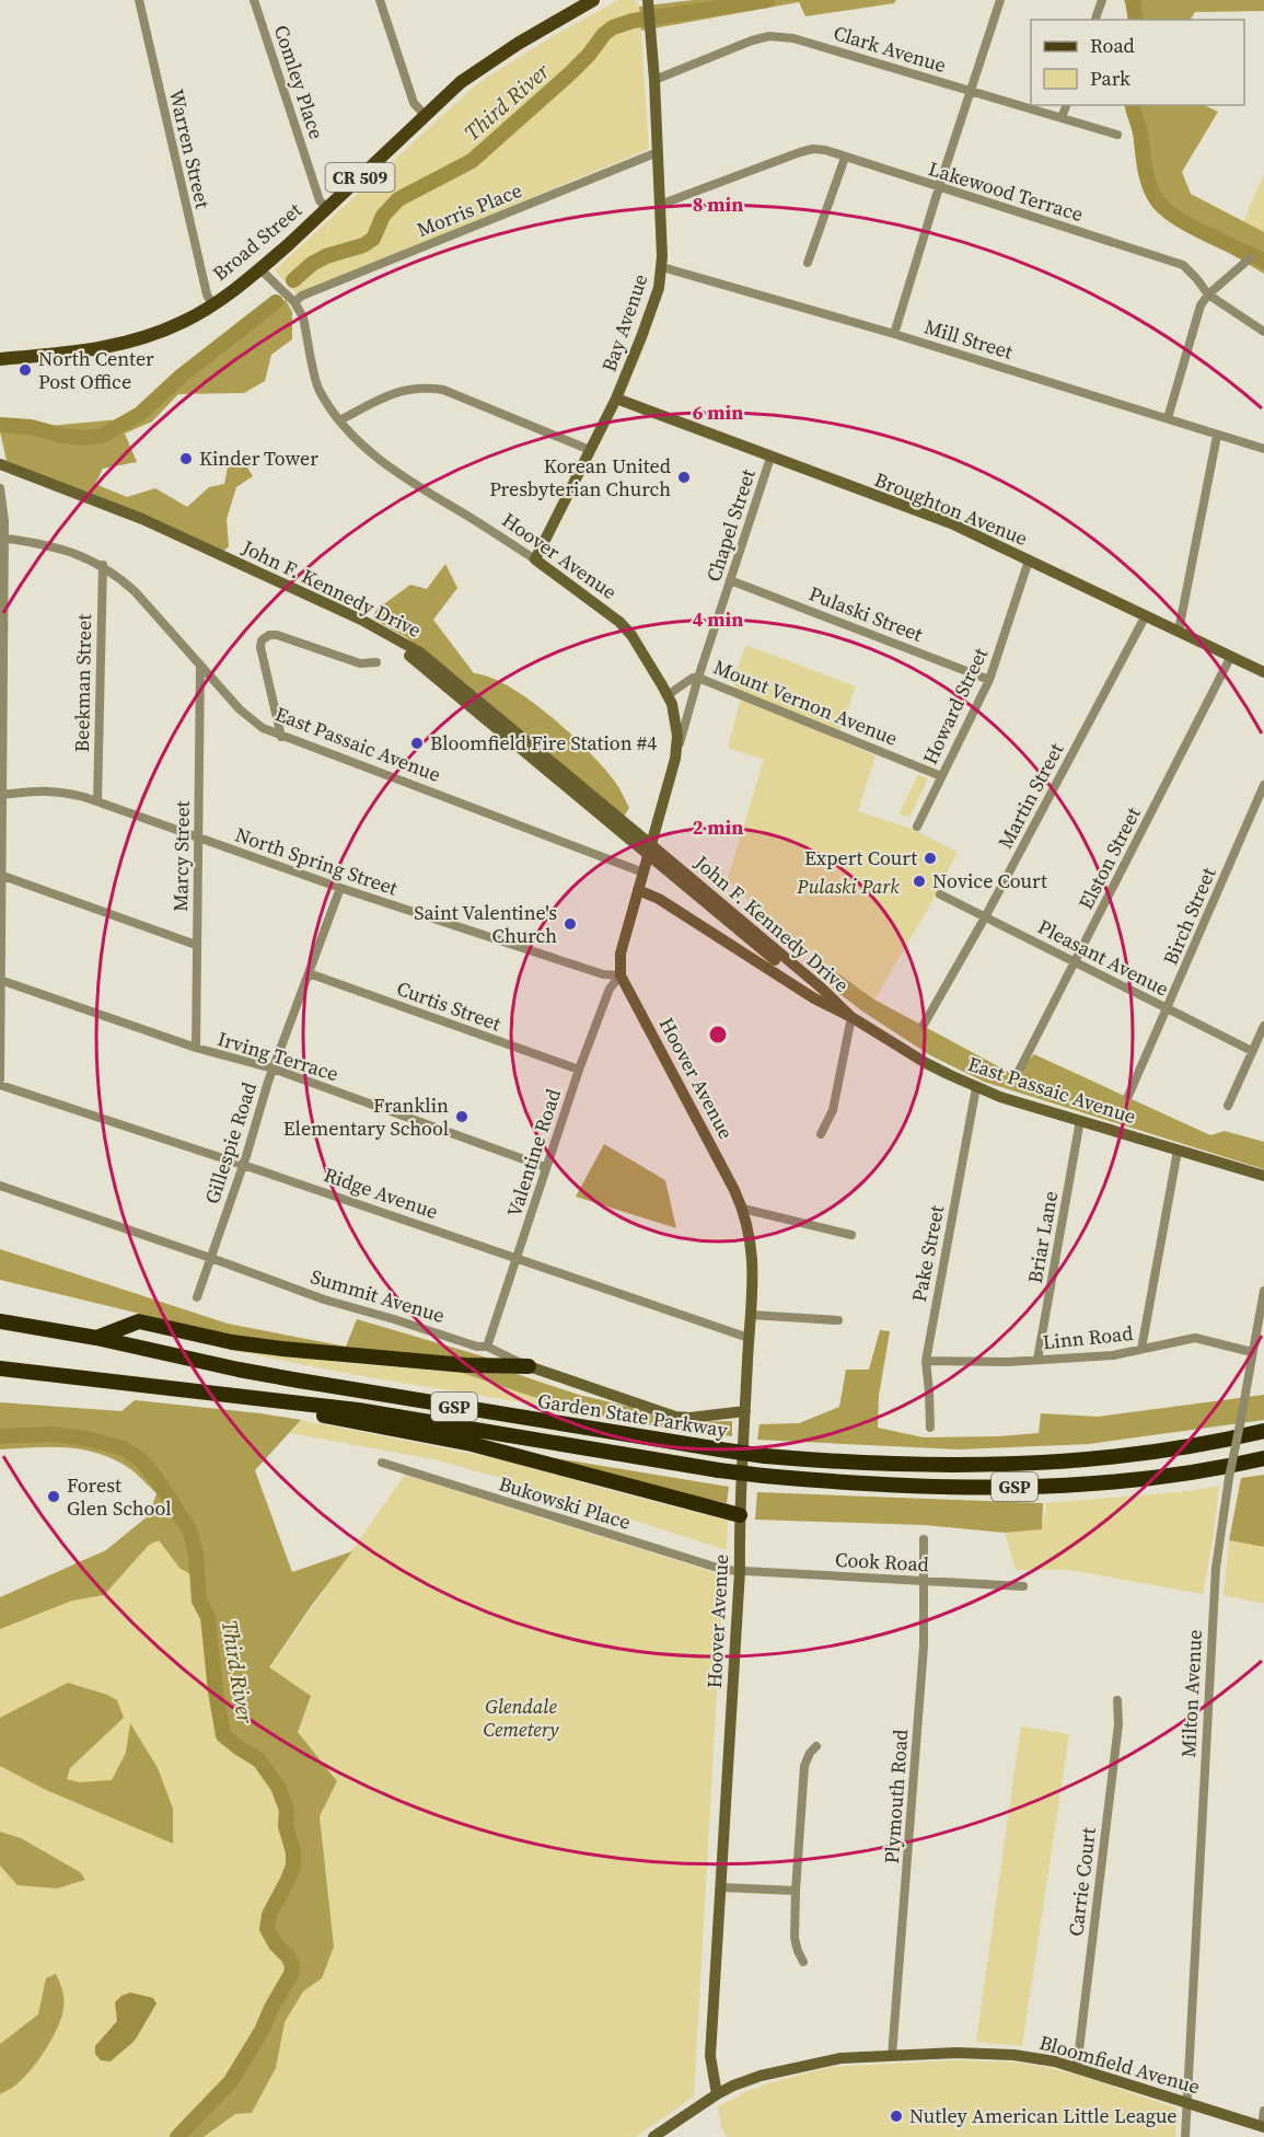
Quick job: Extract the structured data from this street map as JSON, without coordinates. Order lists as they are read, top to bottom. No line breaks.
{"streets":{"highway":["GSP","Garden State Parkway"],"main road":["CR 509","Broad Street"],"street":["Clark Avenue","Comley Place","Warren Street","Lakewood Terrace","Morris Place","Bay Avenue","Mill Street","Broughton Avenue","Chapel Street","Hoover Avenue","John F. Kennedy Drive","Pulaski Street","Beekman Street","Mount Vernon Avenue","Howard Street","East Passaic Avenue","Martin Street","Marcy Street","Elston Street","North Spring Street","Birch Street","Pleasant Avenue","Curtis Street","Irving Terrace","Gillespie Road","Valentine Road","Ridge Avenue","Briar Lane","Pake Street","Summit Avenue","Linn Road","Bukowski Place","Cook Road","Milton Avenue","Plymouth Road","Carrie Court","Bloomfield Avenue"]},"crossings":[["Clark Avenue","Bay Avenue"],["Comley Place","Broad Street"],["Warren Street","Broad Street"],["Lakewood Terrace","Bay Avenue"],["Morris Place","Bay Avenue"],["Morris Place","Hoover Avenue"],["Broad Street","Hoover Avenue"],["Bay Avenue","Mill Street"],["Bay Avenue","Broughton Avenue"],["Bay Avenue","Hoover Avenue"],["Broughton Avenue","Chapel Street"],["Broughton Avenue","Howard Street"],["Broughton Avenue","Martin Street"],["Broughton Avenue","Elston Street"],["Chapel Street","Pulaski Street"],["Chapel Street","Mount Vernon Avenue"],["Hoover Avenue","John F. Kennedy Drive"],["Hoover Avenue","Mount Vernon Avenue"],["Hoover Avenue","East Passaic Avenue"],["Hoover Avenue","North Spring Street"],["Hoover Avenue","Valentine Road"],["Hoover Avenue","Ridge Avenue"],["Hoover Avenue","Summit Avenue"],["Hoover Avenue","Bukowski Place"],["Hoover Avenue","Cook Road"],["Hoover Avenue","Bloomfield Avenue"],["John F. Kennedy Drive","East Passaic Avenue"],["Pulaski Street","Howard Street"],["Beekman Street","East Passaic Avenue"],["Beekman Street","North Spring Street"],["Mount Vernon Avenue","Howard Street"],["East Passaic Avenue","Marcy Street"],["East Passaic Avenue","Briar Lane"],["East Passaic Avenue","Pake Street"],["Martin Street","Pleasant Avenue"],["Marcy Street","North Spring Street"],["Marcy Street","Irving Terrace"],["Elston Street","Pleasant Avenue"],["North Spring Street","Gillespie Road"],["North Spring Street","Valentine Road"],["Birch Street","Pleasant Avenue"],["Curtis Street","Gillespie Road"],["Curtis Street","Valentine Road"],["Irving Terrace","Gillespie Road"],["Irving Terrace","Valentine Road"],["Gillespie Road","Ridge Avenue"],["Gillespie Road","Summit Avenue"],["Valentine Road","Ridge Avenue"],["Valentine Road","Summit Avenue"],["Briar Lane","Linn Road"],["Pake Street","Linn Road"],["Linn Road","Milton Avenue"],["Bukowski Place","Cook Road"],["Cook Road","Plymouth Road"],["Milton Avenue","Bloomfield Avenue"],["Plymouth Road","Bloomfield Avenue"],["Carrie Court","Bloomfield Avenue"]],"water":["Third River"],"parks":["Pulaski Park","Glendale Cemetery"],"places":["North Center Post Office","Kinder Tower","Korean United Presbyterian Church","Bloomfield Fire Station #4","Expert Court","Novice Court","Saint Valentine's Church","Franklin Elementary School","Forest Glen School","Nutley American Little League"],"legend":["Road","Park"],"rings":["8 min","6 min","4 min","2 min"]}
